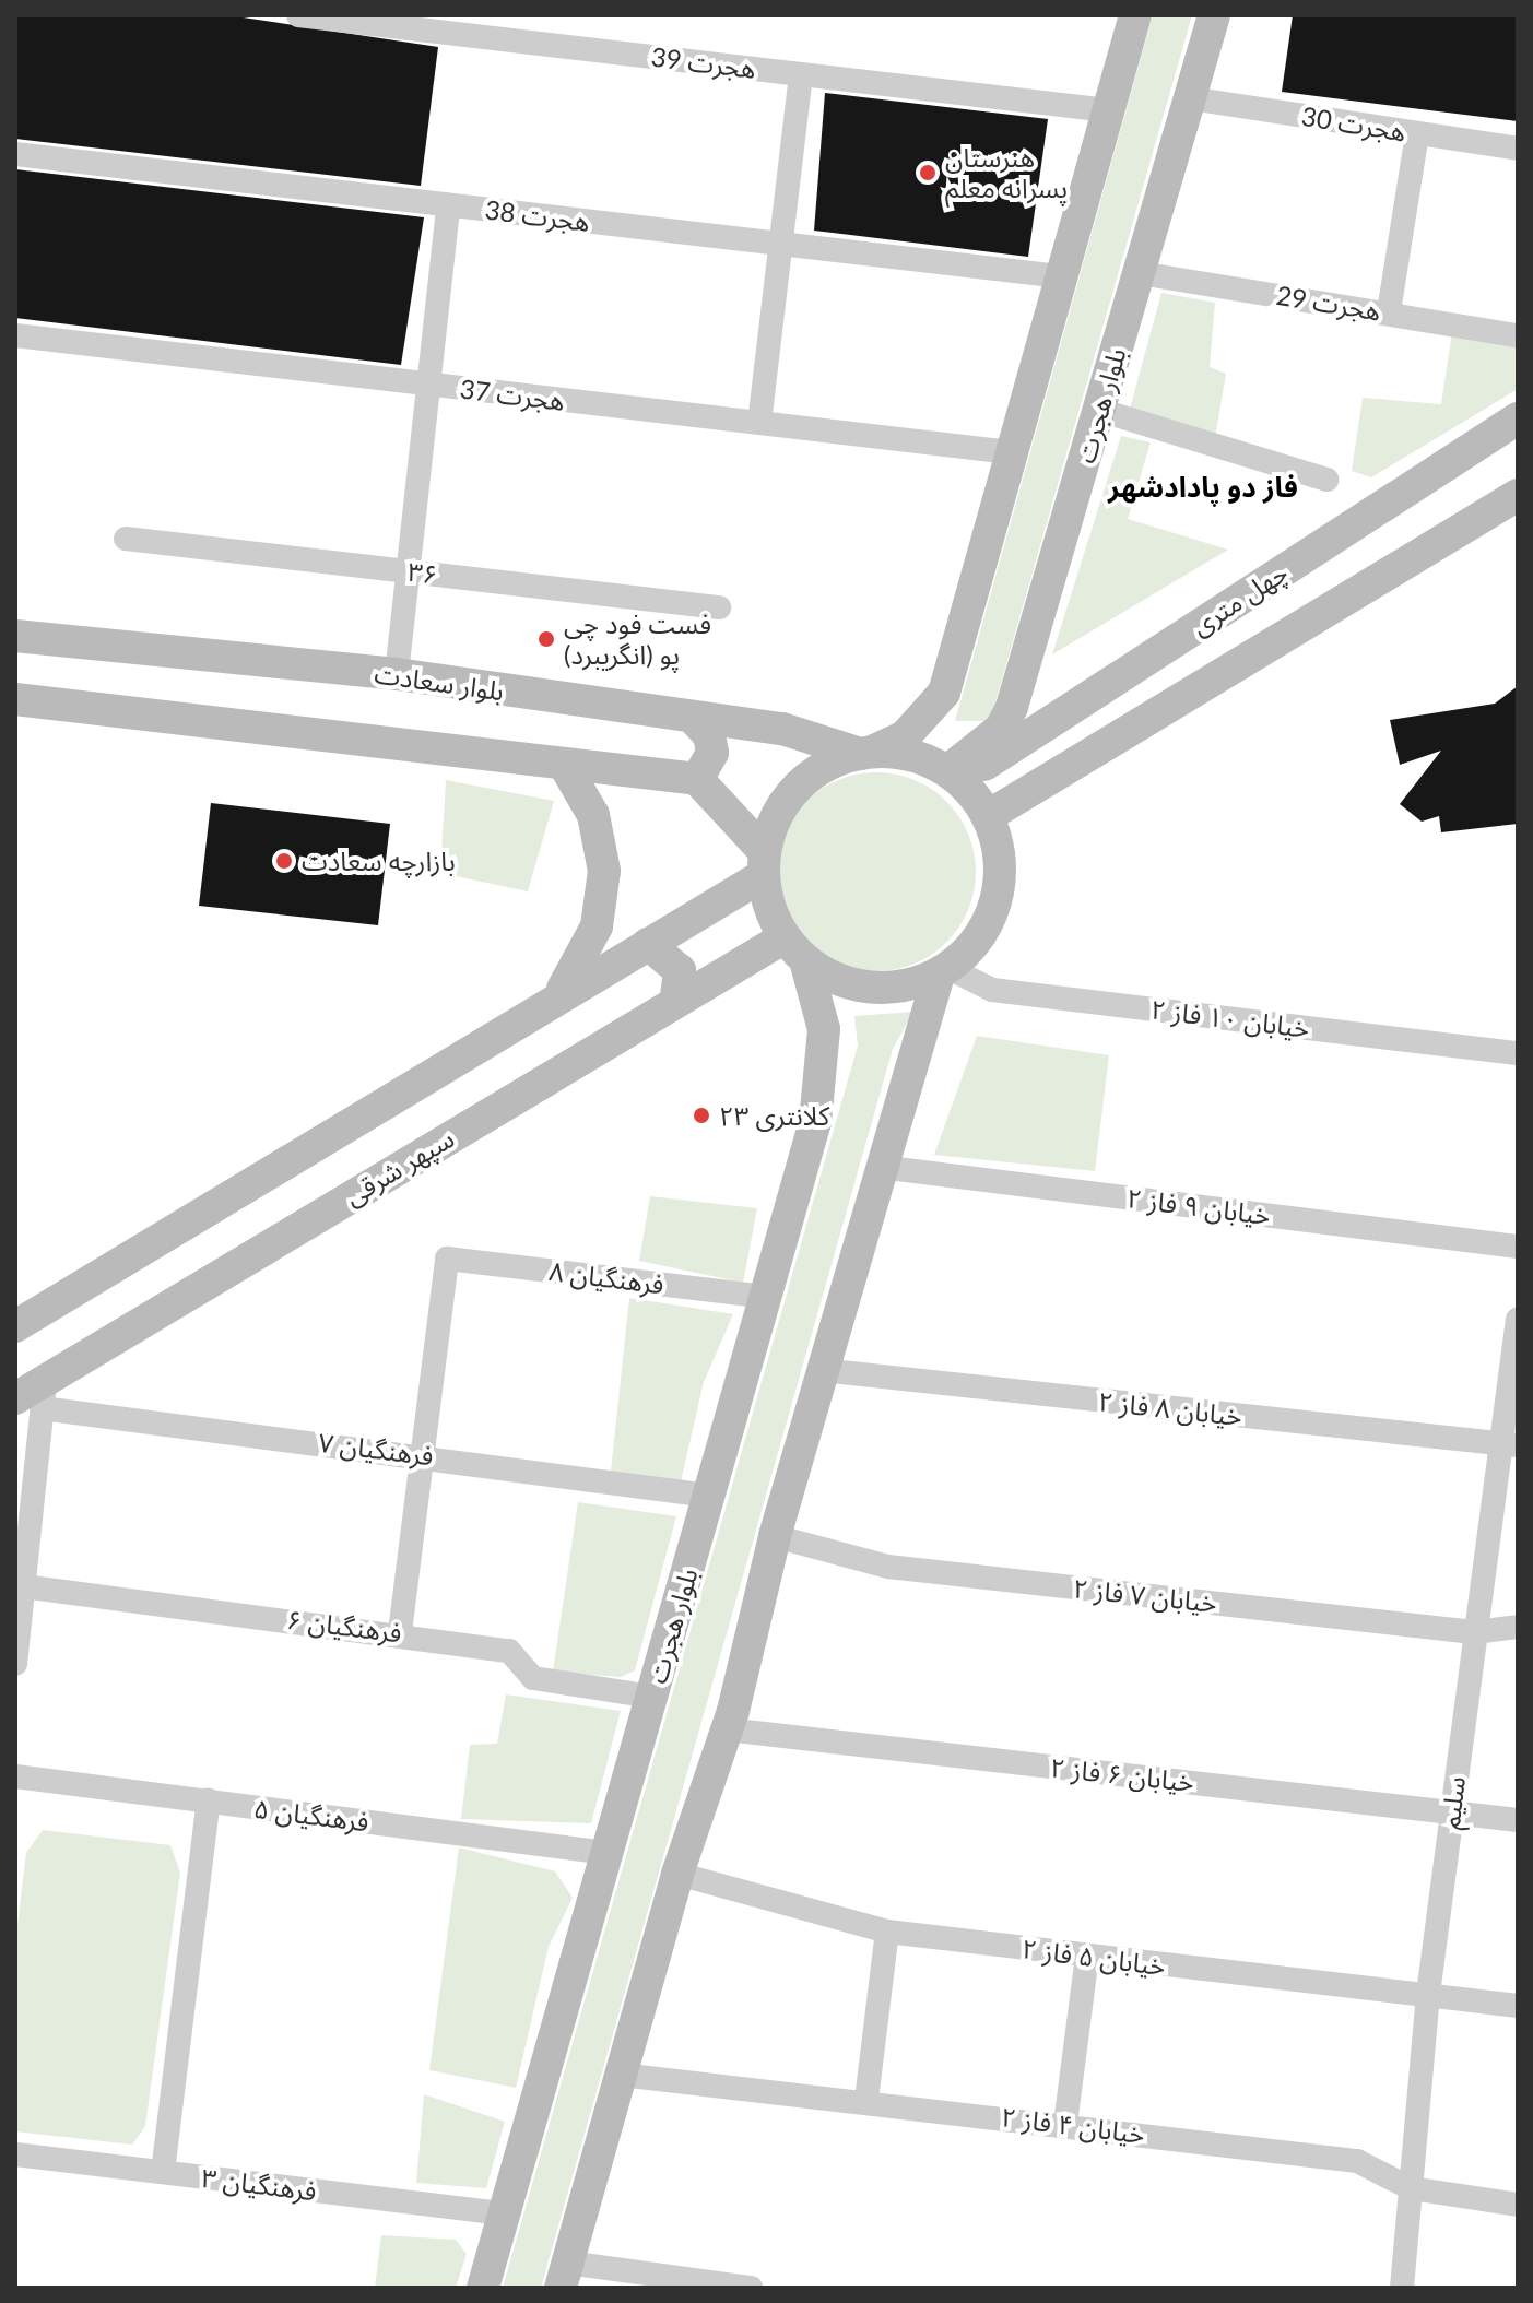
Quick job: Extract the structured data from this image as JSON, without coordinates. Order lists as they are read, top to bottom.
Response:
{
  "streets": {
    "main road": [
      "بلوار هجرت",
      "چهل متری",
      "بلوار سعادت",
      "سپهر شرقی"
    ],
    "street": [
      "هجرت 39",
      "هجرت 30",
      "هجرت 38",
      "هجرت 29",
      "هجرت 37",
      "۳۶",
      "خیابان ۱۰ فاز ۲",
      "خیابان ۹ فاز ۲",
      "فرهنگیان ۸",
      "خیابان ۸ فاز ۲",
      "فرهنگیان ۷",
      "خیابان ۷ فاز ۲",
      "فرهنگیان ۶",
      "خیابان ۶ فاز ۲",
      "سلیم",
      "فرهنگیان ۵",
      "خیابان ۵ فاز ۲",
      "خیابان ۴ فاز ۲",
      "فرهنگیان ۳"
    ]
  },
  "crossings": [
    ["هجرت 30", "بلوار هجرت"],
    ["هجرت 29", "بلوار هجرت"],
    ["بلوار هجرت", "چهل متری"],
    ["بلوار هجرت", "بلوار سعادت"],
    ["بلوار هجرت", "خیابان ۱۰ فاز ۲"],
    ["بلوار هجرت", "سپهر شرقی"],
    ["بلوار هجرت", "فرهنگیان ۸"],
    ["بلوار هجرت", "فرهنگیان ۷"],
    ["بلوار هجرت", "فرهنگیان ۶"],
    ["بلوار هجرت", "فرهنگیان ۵"],
    ["بلوار هجرت", "فرهنگیان ۳"],
    ["چهل متری", "بلوار سعادت"],
    ["چهل متری", "خیابان ۱۰ فاز ۲"],
    ["چهل متری", "سپهر شرقی"],
    ["بلوار سعادت", "خیابان ۱۰ فاز ۲"],
    ["بلوار سعادت", "سپهر شرقی"],
    ["خیابان ۱۰ فاز ۲", "سپهر شرقی"],
    ["سپهر شرقی", "فرهنگیان ۷"],
    ["فرهنگیان ۸", "فرهنگیان ۷"],
    ["خیابان ۸ فاز ۲", "سلیم"],
    ["خیابان ۷ فاز ۲", "سلیم"],
    ["خیابان ۶ فاز ۲", "سلیم"],
    ["سلیم", "خیابان ۵ فاز ۲"],
    ["سلیم", "خیابان ۴ فاز ۲"]
  ],
  "districts": ["فاز دو پادادشهر"],
  "places": [
    "هنرستان پسرانه معلم",
    "فست فود چی پو (انگریبرد)",
    "بازارچه سعادت",
    "کلانتری ۲۳"
  ]
}
